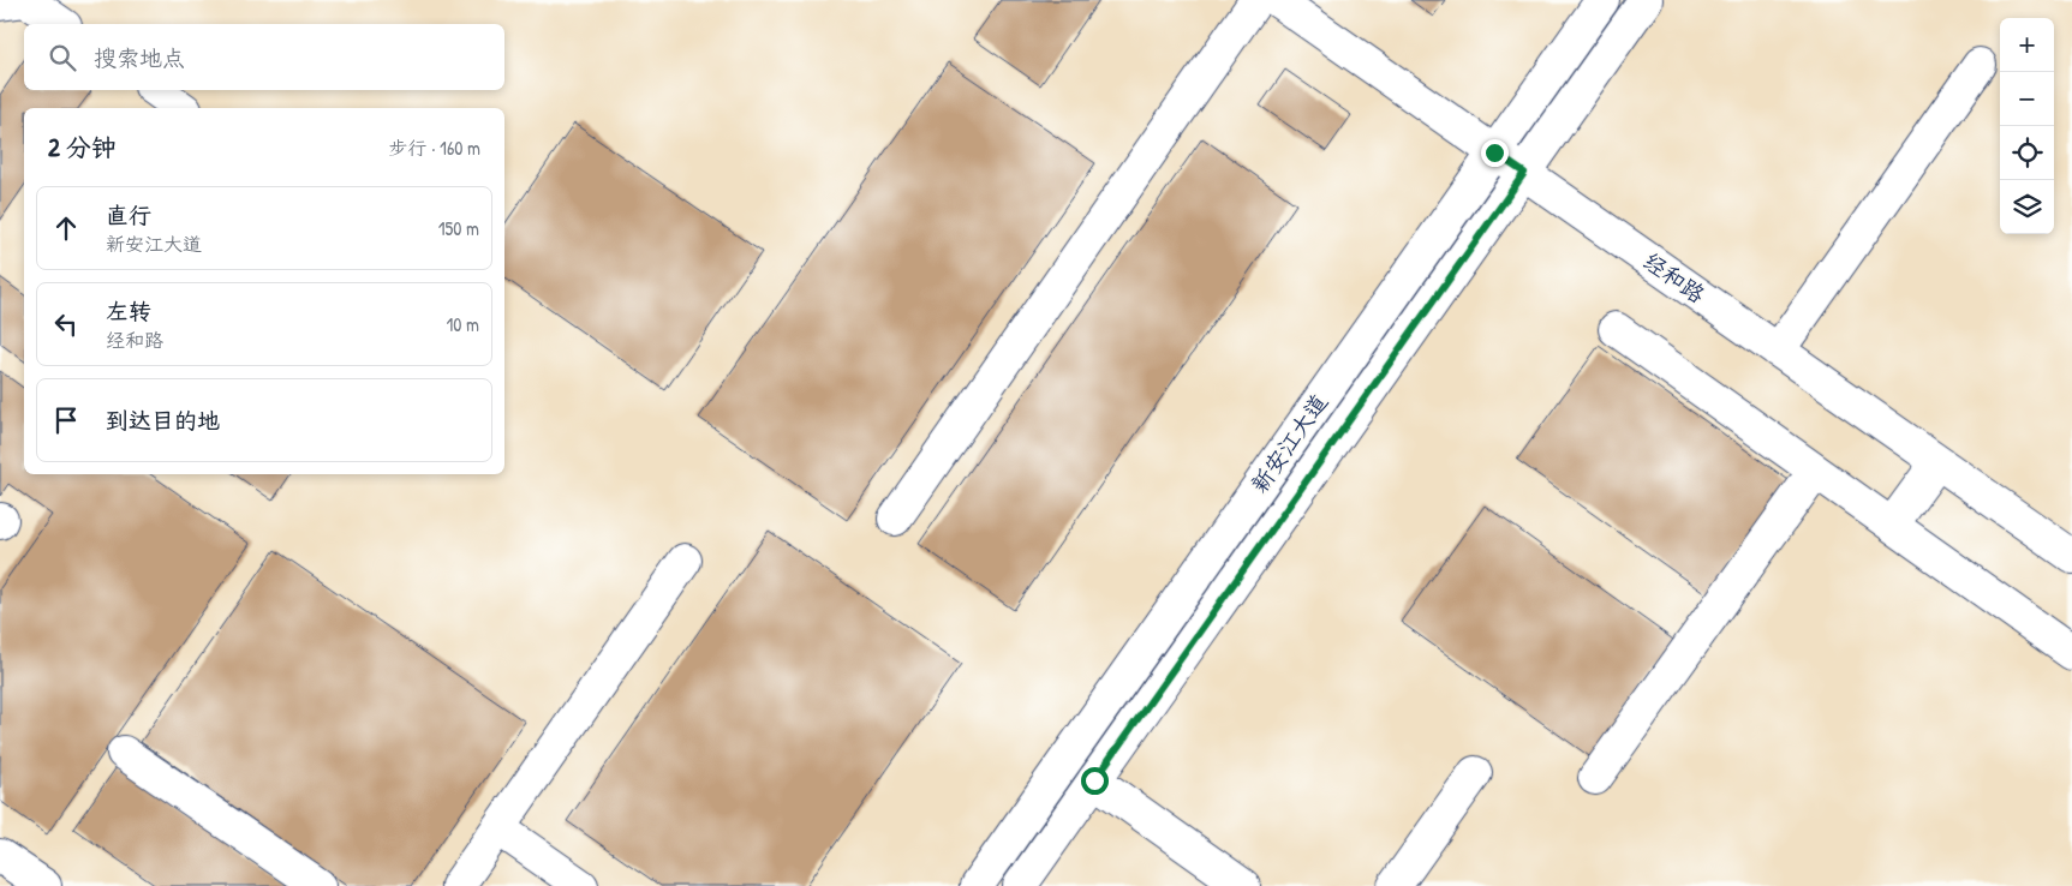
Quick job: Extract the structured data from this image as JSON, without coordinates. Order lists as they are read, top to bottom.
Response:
{
  "streets": {
    "main road": ["经和路", "新安江大道"]
  },
  "crossings": [
    ["经和路", "新安江大道"]
  ],
  "page": {
    "map_buttons": ["+", "−"],
    "search": "搜索地点",
    "heading": ["2 分钟", "步行 · 160 m"],
    "list": [
      ["直行", "新安江大道", "150 m"],
      ["左转", "经和路", "10 m"],
      "到达目的地"
    ]
  }
}
